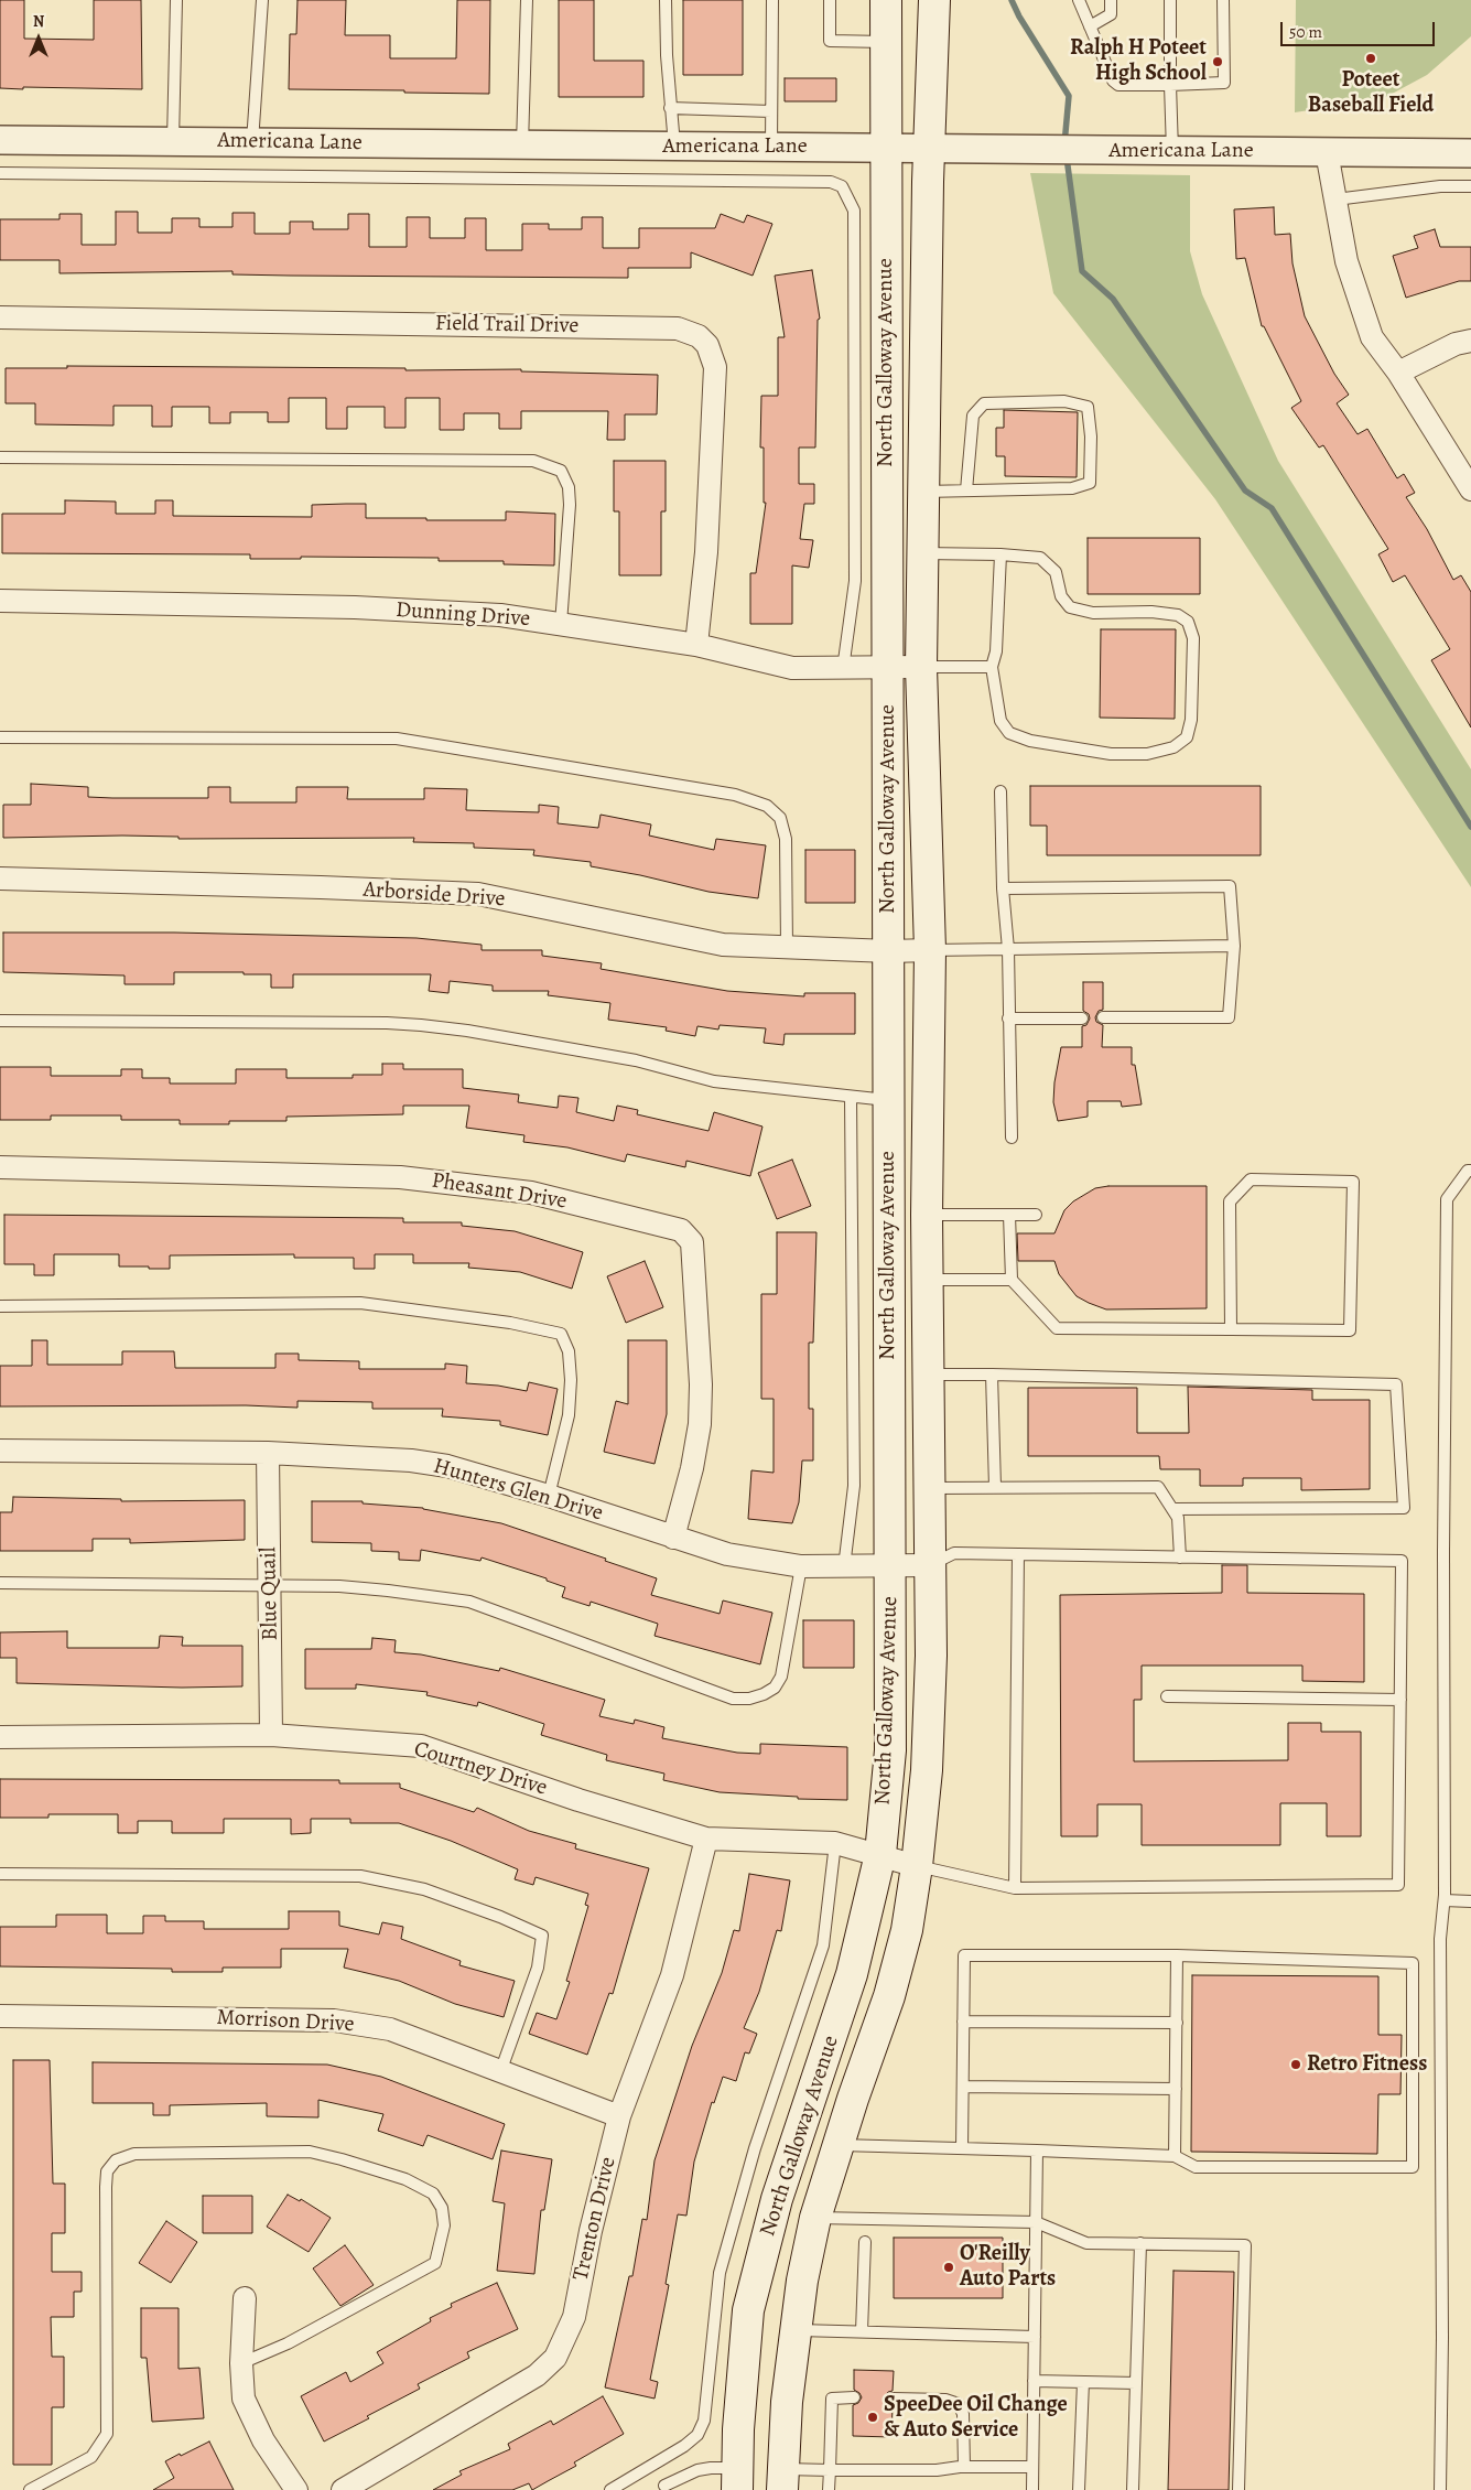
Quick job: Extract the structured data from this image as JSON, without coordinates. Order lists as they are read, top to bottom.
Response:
{
  "streets": {
    "main road": ["North Galloway Avenue"],
    "street": [
      "Americana Lane",
      "Field Trail Drive",
      "Dunning Drive",
      "Arborside Drive",
      "Pheasant Drive",
      "Hunters Glen Drive",
      "Blue Quail",
      "Courtney Drive",
      "Morrison Drive",
      "Trenton Drive"
    ]
  },
  "crossings": [
    ["Americana Lane", "North Galloway Avenue"],
    ["Field Trail Drive", "Dunning Drive"],
    ["North Galloway Avenue", "Dunning Drive"],
    ["North Galloway Avenue", "Arborside Drive"],
    ["North Galloway Avenue", "Hunters Glen Drive"],
    ["North Galloway Avenue", "Courtney Drive"],
    ["Pheasant Drive", "Hunters Glen Drive"],
    ["Hunters Glen Drive", "Blue Quail"],
    ["Blue Quail", "Courtney Drive"],
    ["Courtney Drive", "Trenton Drive"],
    ["Morrison Drive", "Trenton Drive"]
  ],
  "places": [
    "Poteet Baseball Field",
    "Ralph H Poteet High School",
    "Retro Fitness",
    "O'Reilly Auto Parts",
    "SpeeDee Oil Change & Auto Service"
  ],
  "scale_bar": "50 m",
  "north": "top"
}
